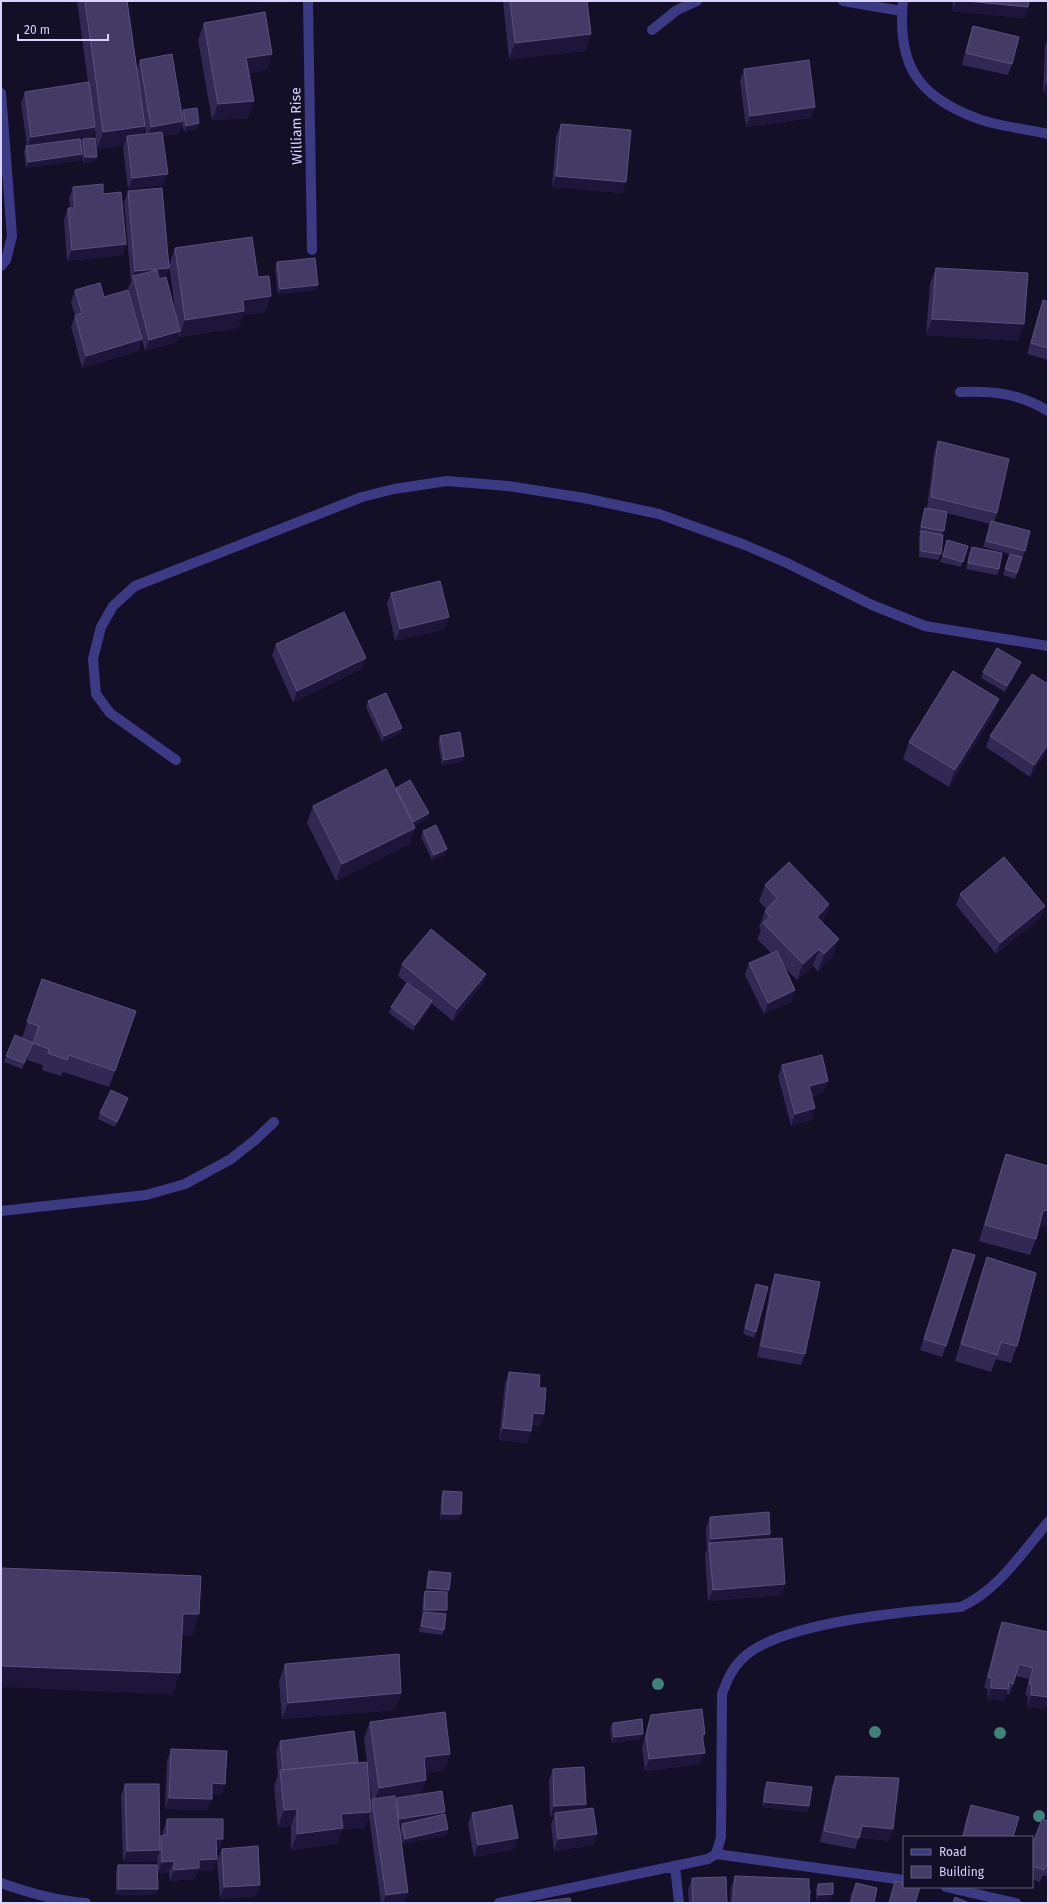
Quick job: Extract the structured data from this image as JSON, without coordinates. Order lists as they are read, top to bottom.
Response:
{
  "streets": {
    "street": ["William Rise"]
  },
  "legend": ["Road", "Building"],
  "scale_bar": "20 m"
}
